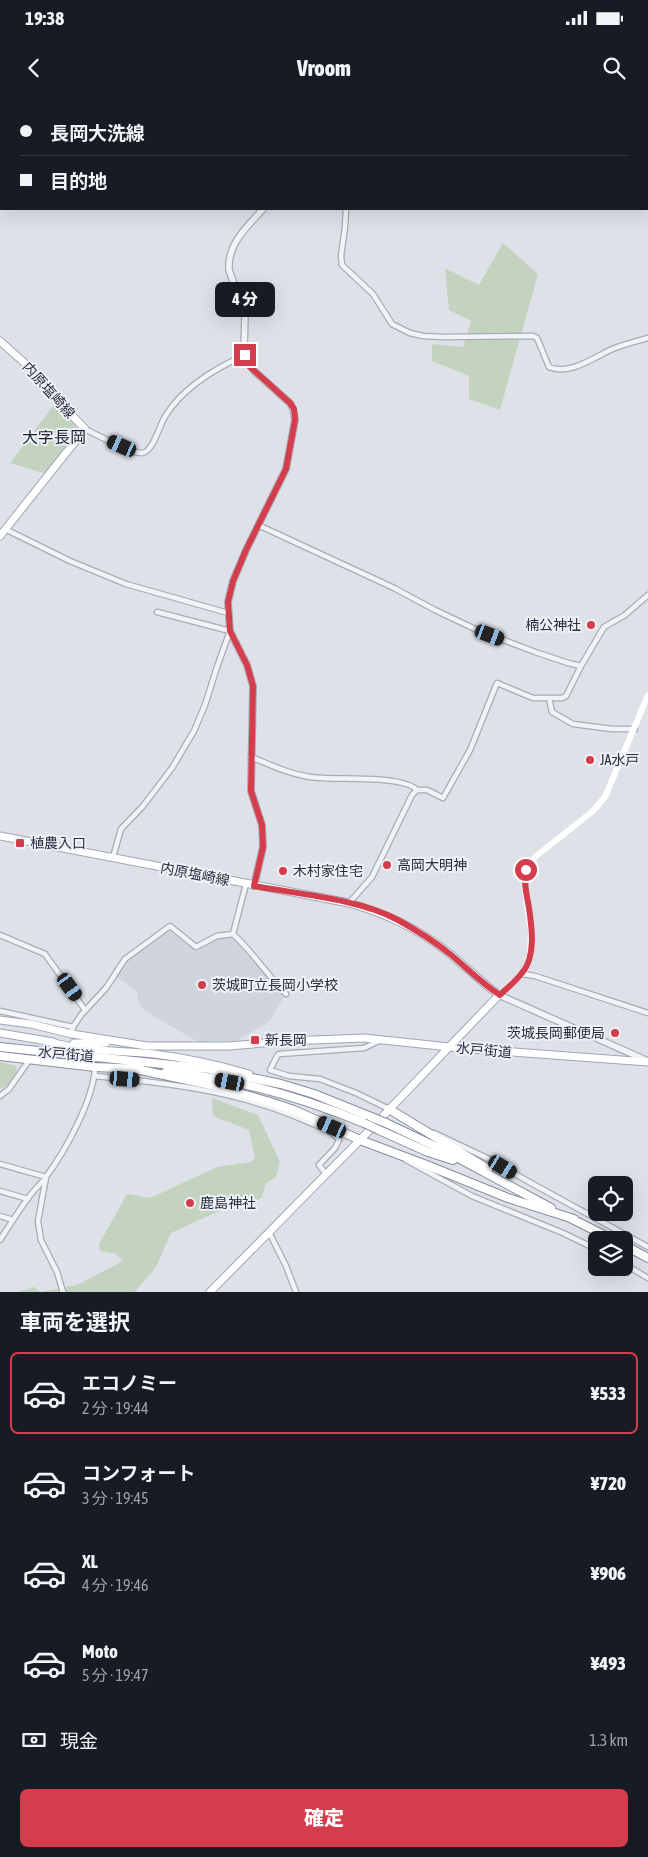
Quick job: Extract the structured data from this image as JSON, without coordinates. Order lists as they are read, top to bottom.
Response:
{
  "streets": {
    "highway": ["水戸街道"],
    "main road": ["内原塩崎線"]
  },
  "districts": ["大字長岡"],
  "places": {
    "other": [
      "楠公神社",
      "JA水戸",
      "高岡大明神",
      "木村家住宅",
      "茨城町立長岡小学校",
      "茨城長岡郵便局",
      "鹿島神社"
    ],
    "transit": ["植農入口", "新長岡"]
  },
  "page": {
    "status": "19:38",
    "header": "Vroom",
    "banner": ["長岡大洗線", "目的地"],
    "bubble": "4 分",
    "heading": "車両を選択",
    "list": [
      {
        "name": "エコノミー",
        "note": "2 分 · 19:44",
        "value": "¥533"
      },
      {
        "name": "コンフォート",
        "note": "3 分 · 19:45",
        "value": "¥720"
      },
      {
        "name": "XL",
        "note": "4 分 · 19:46",
        "value": "¥906"
      },
      {
        "name": "Moto",
        "note": "5 分 · 19:47",
        "value": "¥493"
      }
    ],
    "pay": ["現金", "1.3 km"],
    "buttons": "確定"
  }
}
